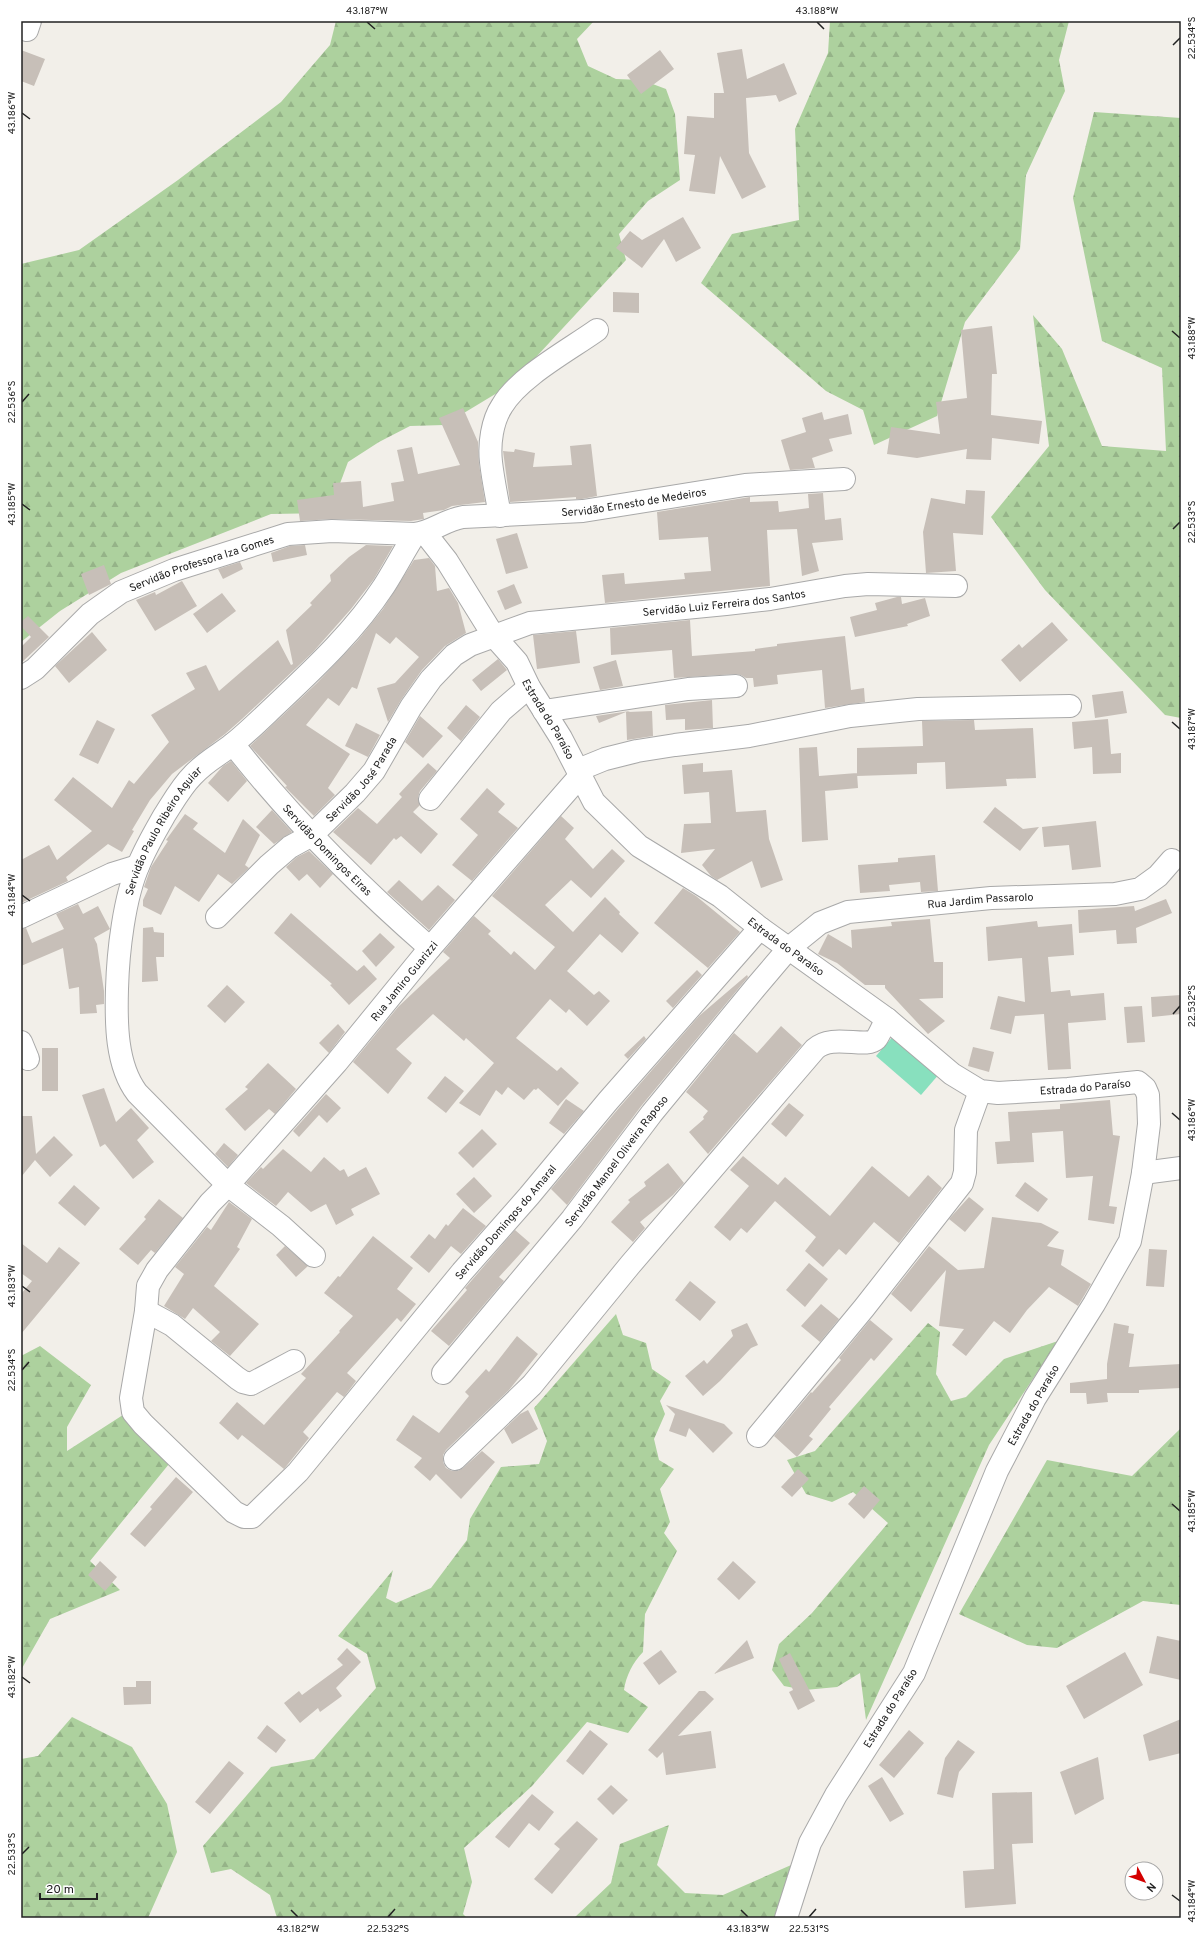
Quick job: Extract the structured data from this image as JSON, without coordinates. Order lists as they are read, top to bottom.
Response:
{
  "streets": {
    "street": [
      "Servidão Ernesto de Medeiros",
      "Servidão Professora Iza Gomes",
      "Servidão Luiz Ferreira dos Santos",
      "Estrada do Paraíso",
      "Servidão José Parada",
      "Servidão Paulo Ribeiro Aguiar",
      "Servidão Domingos Eiras",
      "Rua Jardim Passarolo",
      "Rua Jamiro Guarizzi",
      "Servidão Manoel Oliveira Raposo",
      "Servidão Domingos do Amaral"
    ]
  },
  "crossings": [
    ["Servidão Ernesto de Medeiros", "Servidão Professora Iza Gomes"],
    ["Servidão Ernesto de Medeiros", "Estrada do Paraíso"],
    ["Servidão Ernesto de Medeiros", "Servidão Paulo Ribeiro Aguiar"],
    ["Servidão Professora Iza Gomes", "Estrada do Paraíso"],
    ["Servidão Professora Iza Gomes", "Servidão Paulo Ribeiro Aguiar"],
    ["Servidão Luiz Ferreira dos Santos", "Estrada do Paraíso"],
    ["Servidão Luiz Ferreira dos Santos", "Servidão José Parada"],
    ["Estrada do Paraíso", "Servidão José Parada"],
    ["Estrada do Paraíso", "Servidão Paulo Ribeiro Aguiar"],
    ["Estrada do Paraíso", "Rua Jardim Passarolo"],
    ["Estrada do Paraíso", "Rua Jamiro Guarizzi"],
    ["Estrada do Paraíso", "Servidão Manoel Oliveira Raposo"],
    ["Estrada do Paraíso", "Servidão Domingos do Amaral"],
    ["Servidão José Parada", "Servidão Domingos Eiras"],
    ["Servidão Paulo Ribeiro Aguiar", "Servidão Domingos Eiras"],
    ["Servidão Paulo Ribeiro Aguiar", "Rua Jamiro Guarizzi"],
    ["Servidão Domingos Eiras", "Rua Jamiro Guarizzi"],
    ["Rua Jardim Passarolo", "Servidão Manoel Oliveira Raposo"],
    ["Rua Jamiro Guarizzi", "Servidão Domingos do Amaral"]
  ],
  "scale_bar": "20 m",
  "north": "bottom right",
  "coordinates": [
    "43.187°W",
    "43.188°W",
    "22.534°S",
    "43.186°W",
    "22.536°S",
    "43.185°W",
    "22.533°S",
    "43.184°W",
    "22.532°S",
    "43.183°W",
    "43.182°W",
    "22.531°S"
  ]
}
